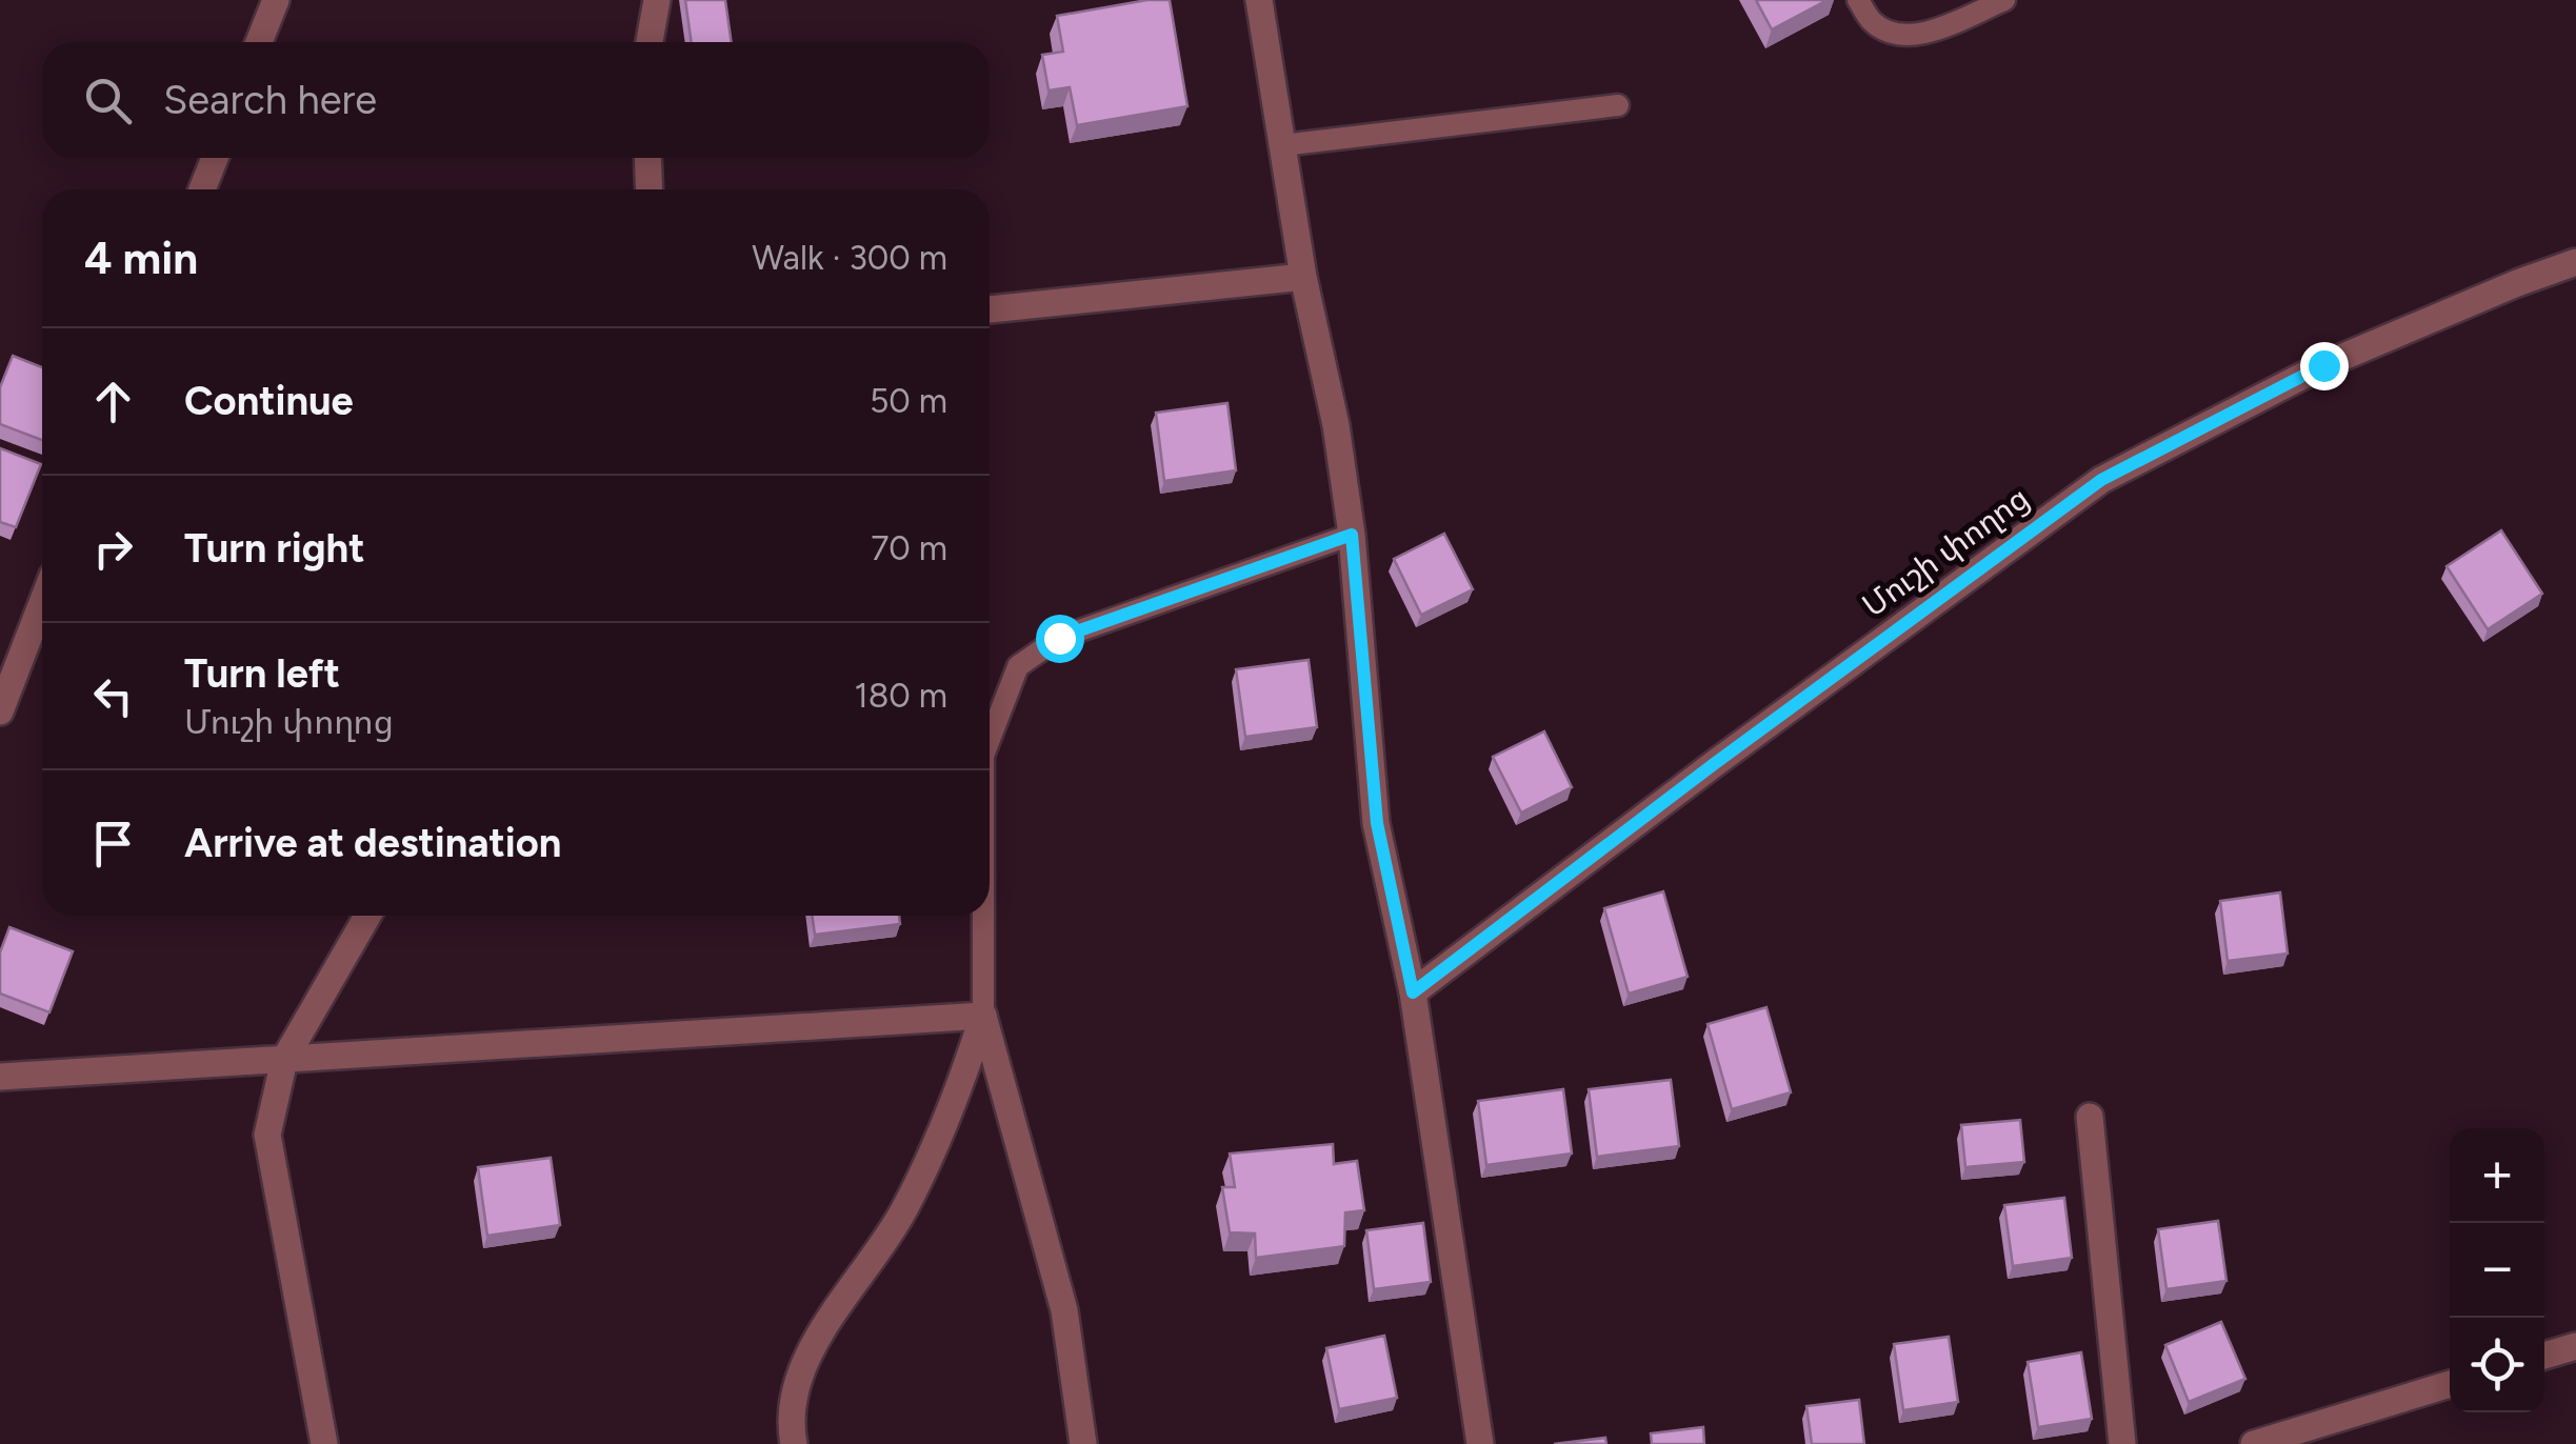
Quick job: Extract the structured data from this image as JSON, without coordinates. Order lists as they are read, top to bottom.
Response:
{
  "streets": {
    "street": ["Մուշի փողոց"]
  },
  "page": {
    "search": "Search here",
    "heading": ["4 min", "Walk · 300 m"],
    "list": [
      ["Continue", "50 m"],
      ["Turn right", "70 m"],
      ["Turn left", "Մուշի փողոց", "180 m"],
      "Arrive at destination"
    ],
    "map_buttons": ["+", "−"]
  }
}
